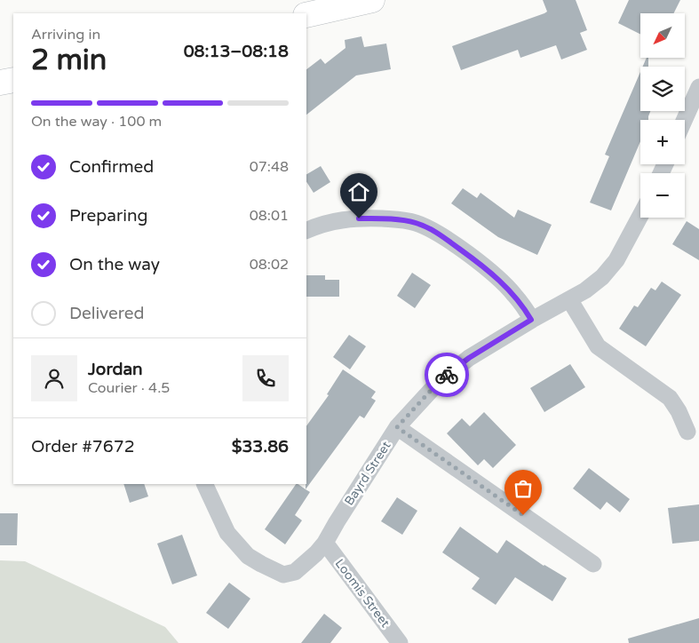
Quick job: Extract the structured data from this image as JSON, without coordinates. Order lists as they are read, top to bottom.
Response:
{
  "streets": {
    "street": ["Bayrd Street", "Loomis Street"]
  },
  "crossings": [
    ["Bayrd Street", "Loomis Street"]
  ],
  "north": "bottom left",
  "page": {
    "map_buttons": ["+", "−"],
    "heading": ["2 min", "Arriving in", "08:13–08:18"],
    "panel": [
      "Jordan",
      "Courier · 4.5",
      "Order #7672",
      "$33.86"
    ],
    "bar": "On the way · 100 m",
    "list": [
      ["Confirmed", "07:48"],
      ["Preparing", "08:01"],
      ["On the way", "08:02"],
      "Delivered"
    ]
  }
}
